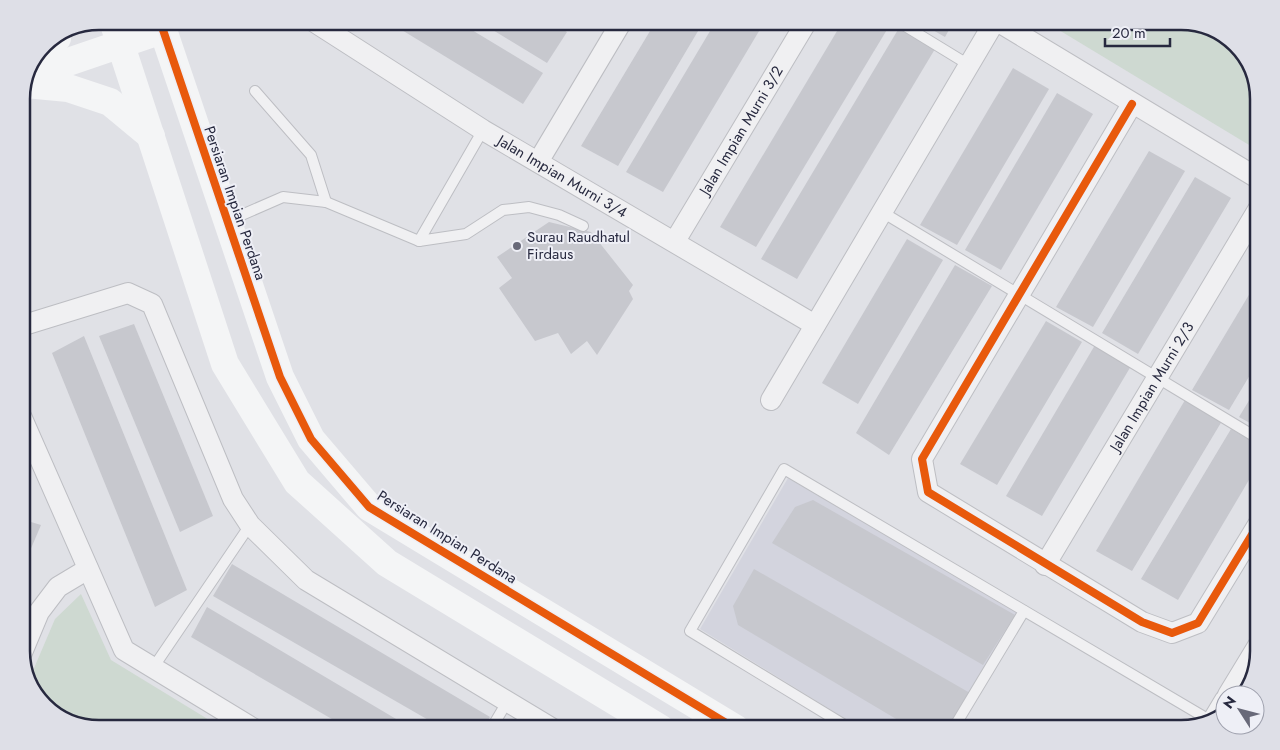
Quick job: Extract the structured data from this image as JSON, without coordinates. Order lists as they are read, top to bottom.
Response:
{
  "streets": {
    "street": [
      "Jalan Impian Murni 3/2",
      "Jalan Impian Murni 3/4",
      "Persiaran Impian Perdana",
      "Jalan Impian Murni 2/3"
    ]
  },
  "crossings": [
    ["Jalan Impian Murni 3/2", "Jalan Impian Murni 3/4"]
  ],
  "places": ["Surau Raudhatul Firdaus"],
  "scale_bar": "20 m",
  "north": "top left"
}
